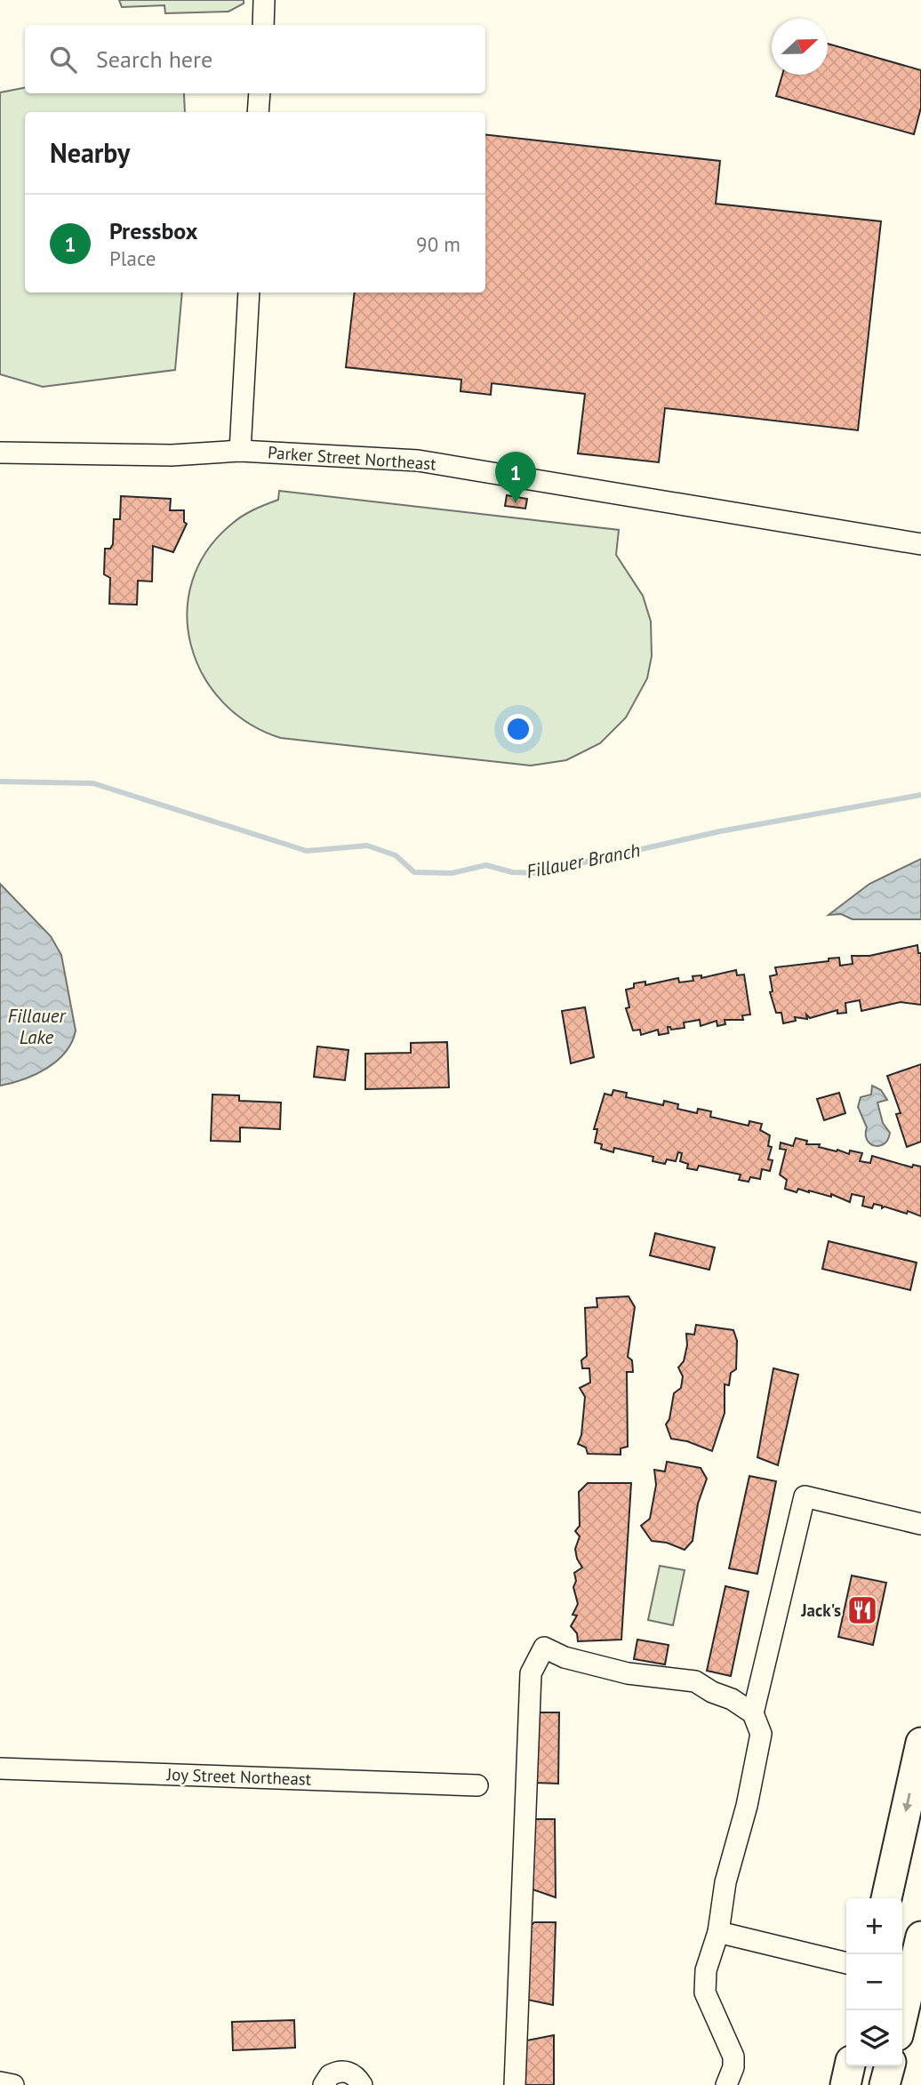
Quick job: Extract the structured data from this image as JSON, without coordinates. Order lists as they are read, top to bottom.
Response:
{
  "streets": {
    "street": ["Parker Street Northeast", "Joy Street Northeast"]
  },
  "water": ["Fillauer Branch", "Fillauer Lake"],
  "places": {
    "restaurant": ["Jack's"]
  },
  "north": "right",
  "page": {
    "search": "Search here",
    "heading": "Nearby",
    "list": [
      {
        "mark": "1",
        "name": "Pressbox",
        "note": "Place",
        "value": "90 m"
      }
    ],
    "pins": "1",
    "map_buttons": ["+", "−"]
  }
}
